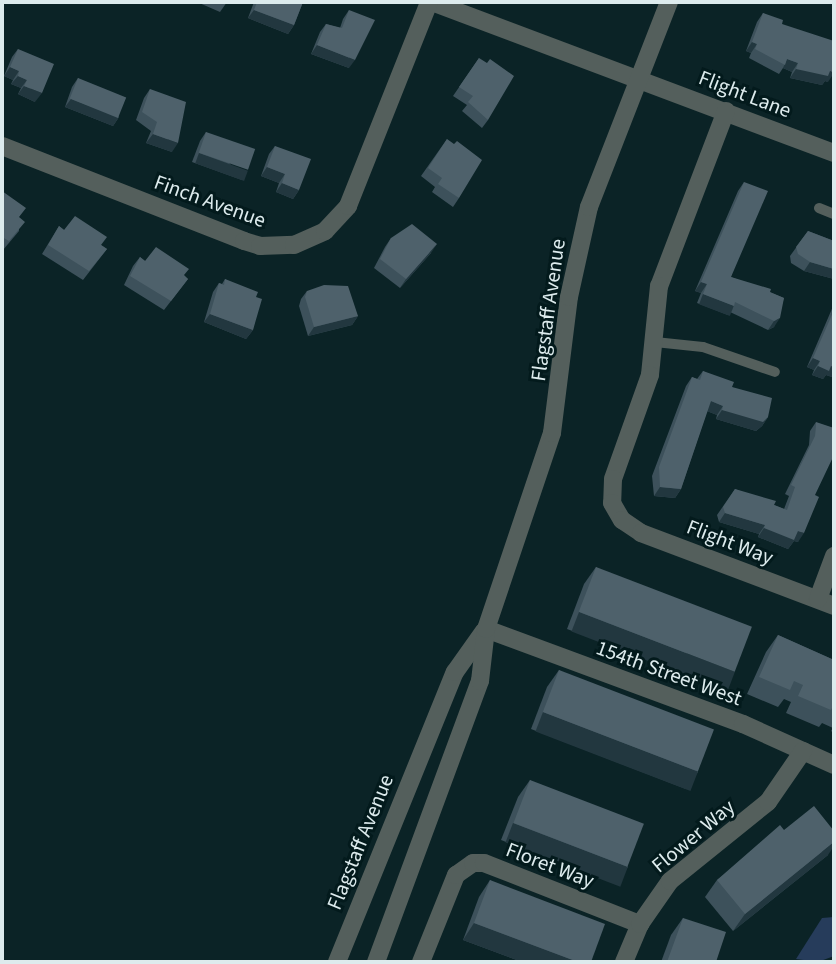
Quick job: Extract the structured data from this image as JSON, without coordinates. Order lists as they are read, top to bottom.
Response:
{
  "streets": {
    "street": [
      "Flight Lane",
      "Finch Avenue",
      "Flagstaff Avenue",
      "Flight Way",
      "154th Street West",
      "Flower Way",
      "Floret Way"
    ]
  },
  "crossings": [
    ["Flight Lane", "Finch Avenue"],
    ["Flight Lane", "Flagstaff Avenue"],
    ["Flagstaff Avenue", "154th Street West"],
    ["154th Street West", "Flower Way"],
    ["Flower Way", "Floret Way"]
  ]
}
